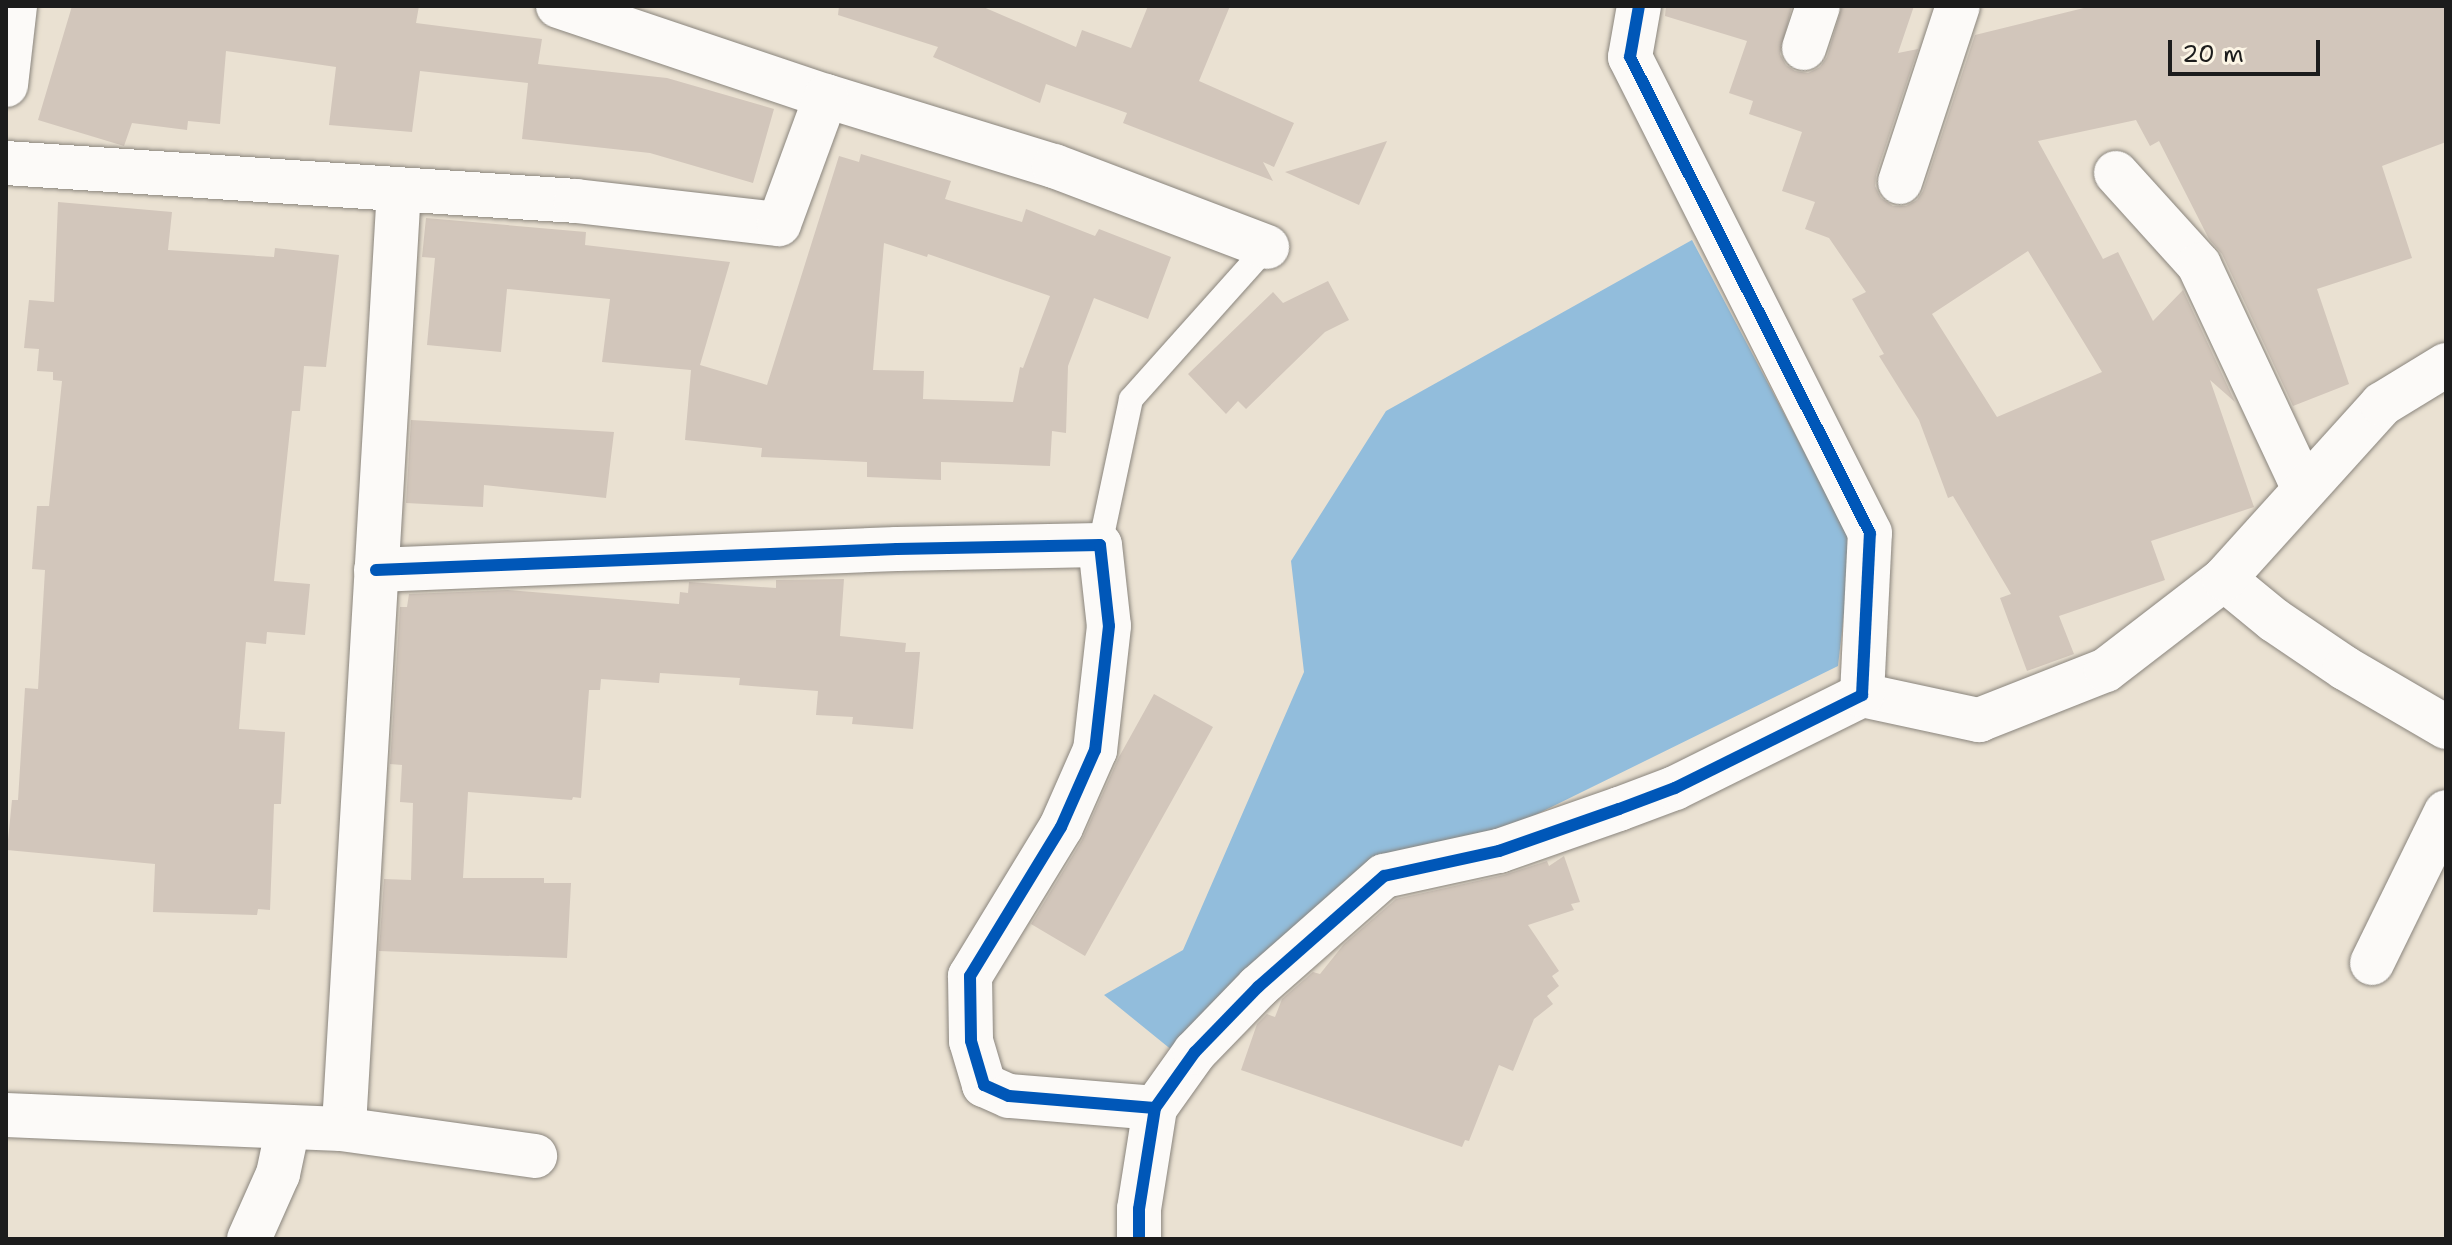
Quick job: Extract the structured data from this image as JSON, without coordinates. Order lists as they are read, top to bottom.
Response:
{
  "scale_bar": "20 m"
}
